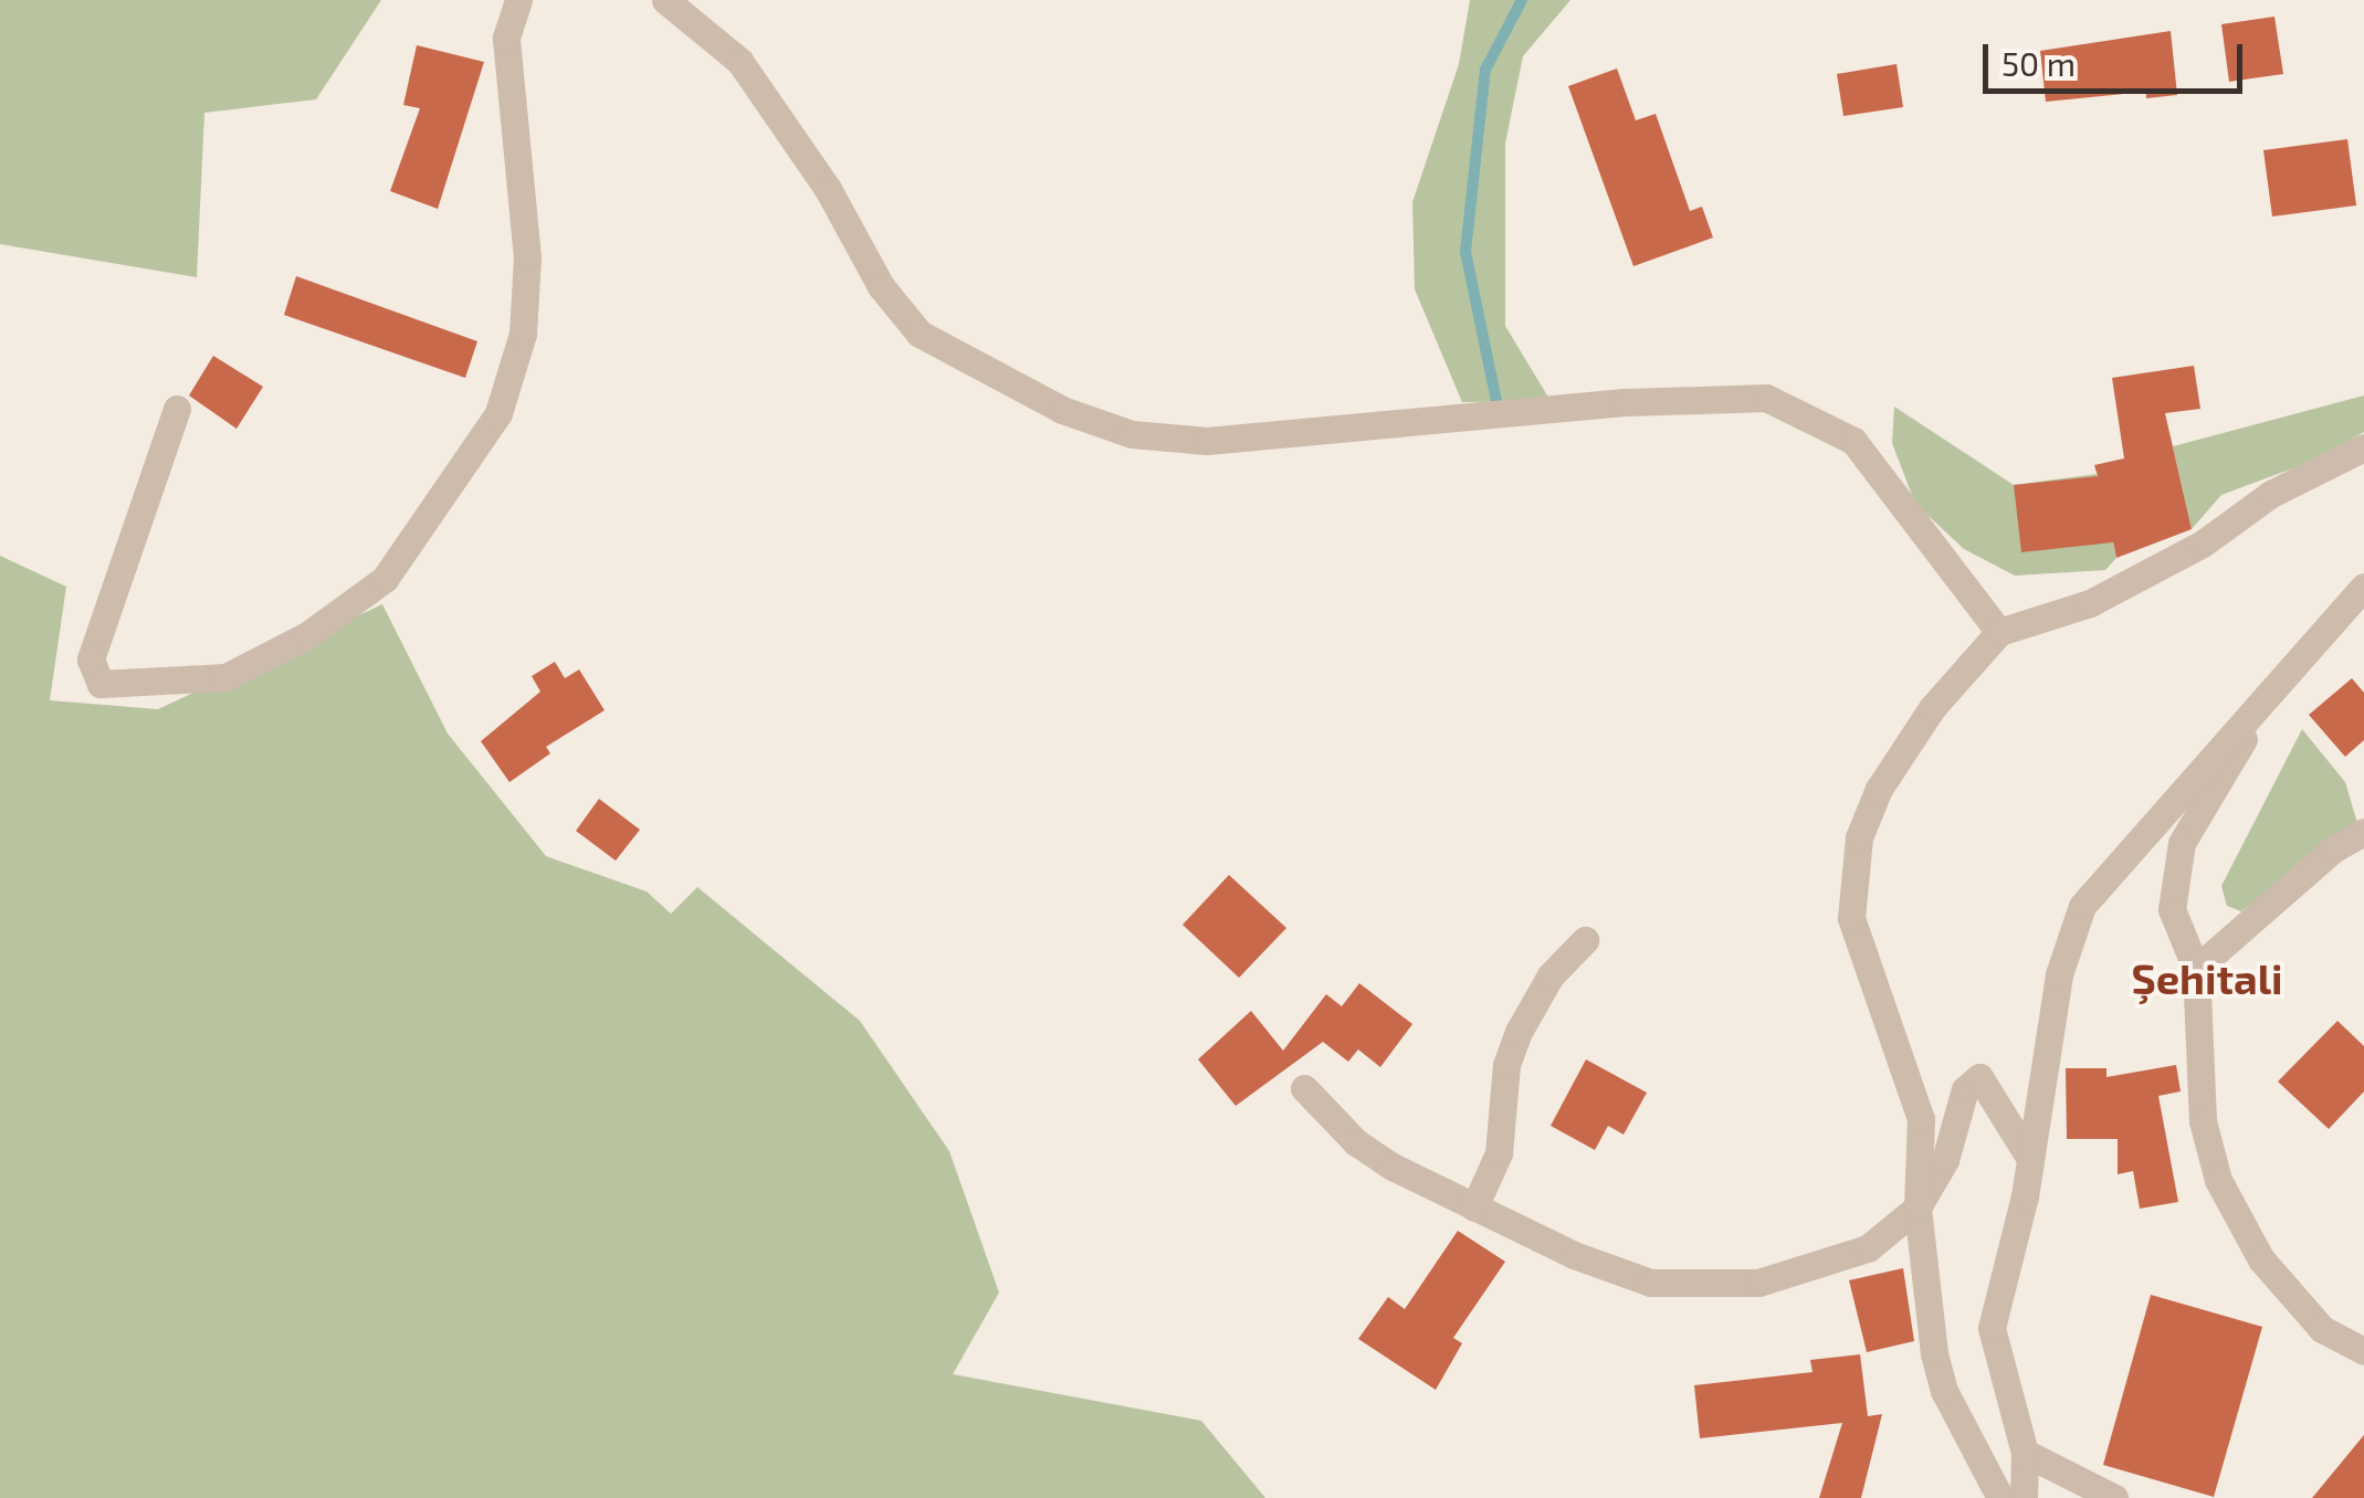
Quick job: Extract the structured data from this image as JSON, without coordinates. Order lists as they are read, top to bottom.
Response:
{
  "districts": ["Şehitali"],
  "scale_bar": "50 m"
}
